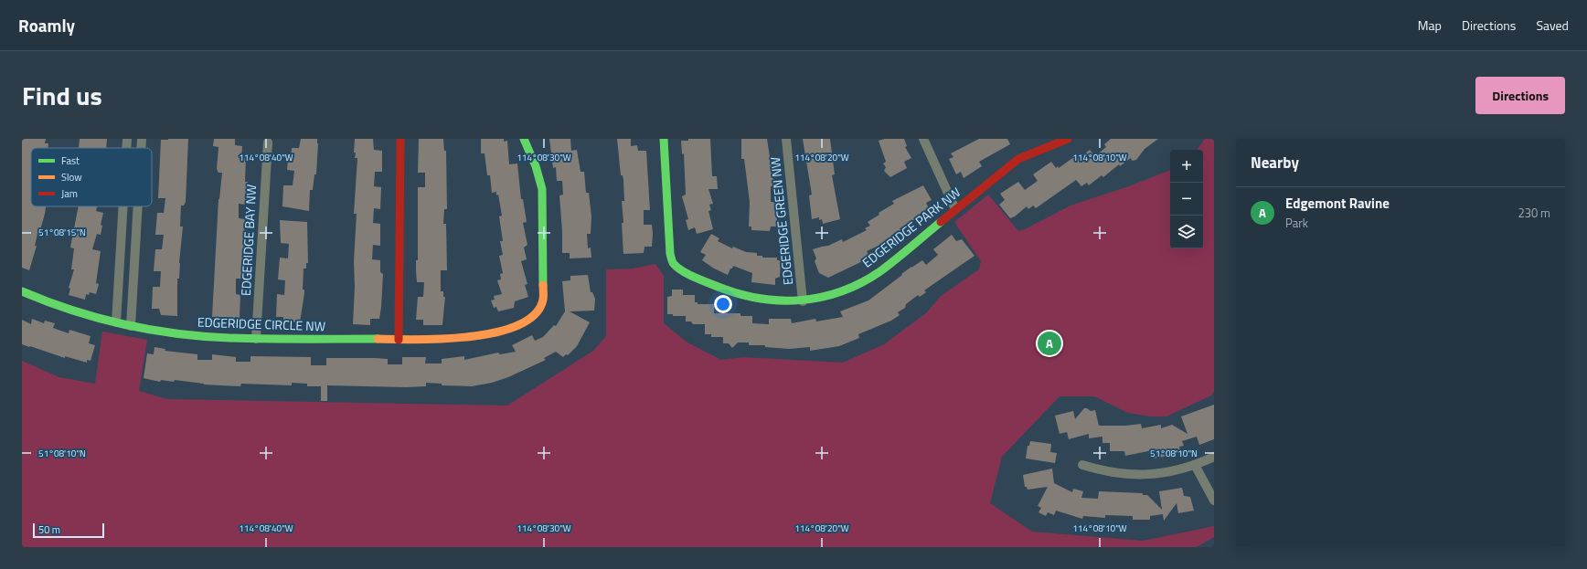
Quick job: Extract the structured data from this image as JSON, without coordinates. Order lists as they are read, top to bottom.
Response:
{
  "streets": {
    "street": [
      "EDGERIDGE GREEN NW",
      "EDGERIDGE PARK NW",
      "EDGERIDGE BAY NW",
      "EDGERIDGE CIRCLE NW"
    ]
  },
  "crossings": [
    ["EDGERIDGE GREEN NW", "EDGERIDGE PARK NW"],
    ["EDGERIDGE BAY NW", "EDGERIDGE CIRCLE NW"]
  ],
  "legend": ["Fast", "Slow", "Jam"],
  "scale_bar": "50 m",
  "page": {
    "header": "Roamly",
    "nav": ["Map", "Directions", "Saved"],
    "title": "Find us",
    "buttons": "Directions",
    "heading": "Nearby",
    "map_buttons": ["+", "−"],
    "list": [
      {
        "mark": "A",
        "name": "Edgemont Ravine",
        "note": "Park",
        "value": "230 m"
      }
    ],
    "pins": "A",
    "scale": "50 m"
  },
  "coordinates": [
    "114°08'40\"W",
    "114°08'30\"W",
    "114°08'20\"W",
    "114°08'10\"W",
    "51°08'15\"N",
    "51°08'10\"N"
  ]
}
